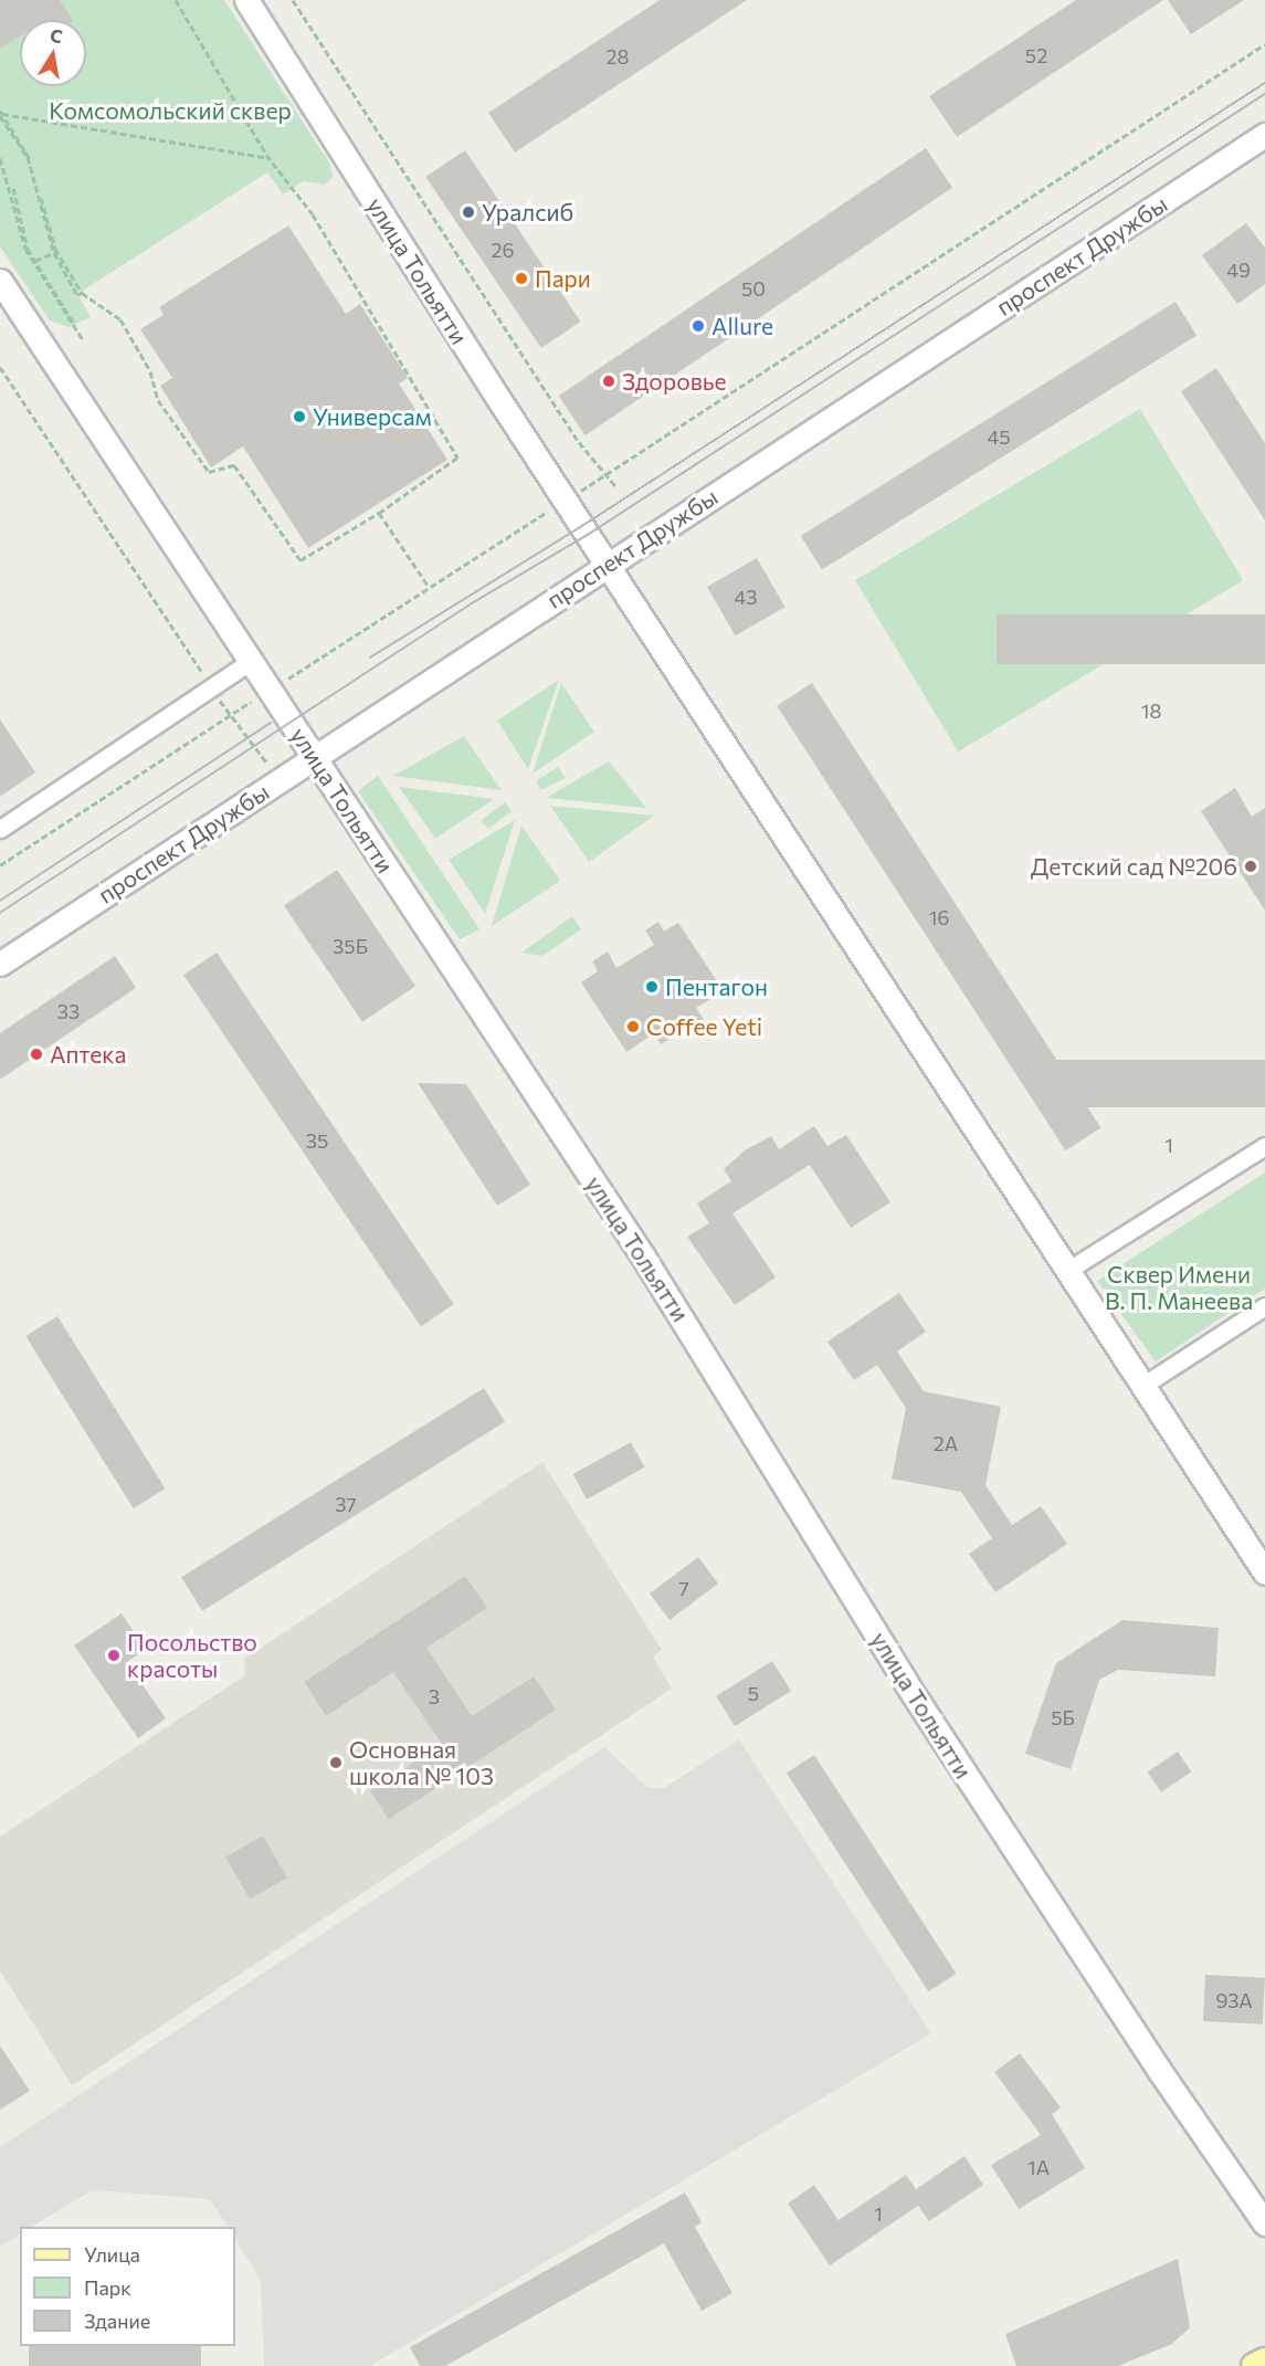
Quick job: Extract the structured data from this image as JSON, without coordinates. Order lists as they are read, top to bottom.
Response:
{
  "streets": {
    "street": ["проспект Дружбы", "улица Тольятти"]
  },
  "crossings": [
    ["проспект Дружбы", "улица Тольятти"]
  ],
  "parks": ["Комсомольский сквер", "Сквер Имени В. П. Манеева"],
  "places": [
    "Уралсиб",
    "Пари",
    "Allure",
    "Здоровье",
    "Универсам",
    "Детский сад №206",
    "Пентагон",
    "Coffee Yeti",
    "Аптека",
    "Посольство красоты",
    "Основная школа № 103"
  ],
  "house_numbers": [
    "52",
    "28",
    "26",
    "49",
    "50",
    "45",
    "43",
    "18",
    "16",
    "35Б",
    "33",
    "35",
    "1",
    "2А",
    "37",
    "7",
    "5",
    "3",
    "5Б",
    "93А",
    "1А",
    "1"
  ],
  "legend": ["Улица", "Парк", "Здание"],
  "north": "top"
}
